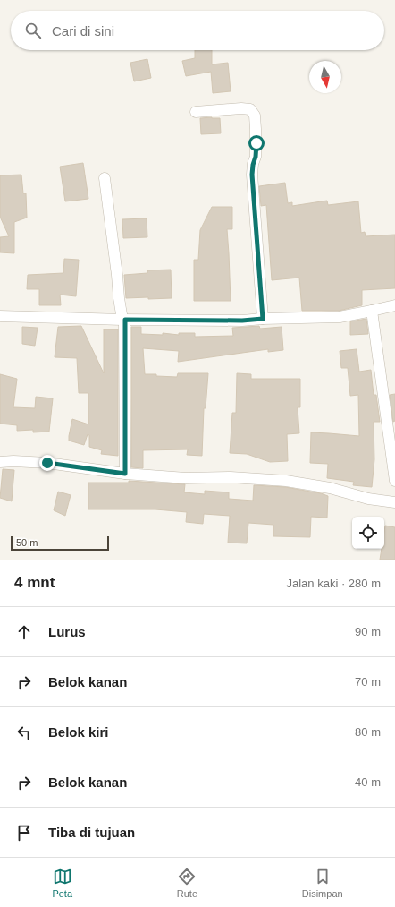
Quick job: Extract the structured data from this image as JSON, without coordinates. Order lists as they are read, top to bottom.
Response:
{
  "scale_bar": "50 m",
  "north": "bottom",
  "page": {
    "search": "Cari di sini",
    "scale": "50 m",
    "heading": ["4 mnt", "Jalan kaki · 280 m"],
    "list": [
      ["Lurus", "90 m"],
      ["Belok kanan", "70 m"],
      ["Belok kiri", "80 m"],
      ["Belok kanan", "40 m"],
      "Tiba di tujuan"
    ],
    "nav": ["Peta", "Rute", "Disimpan"]
  }
}
